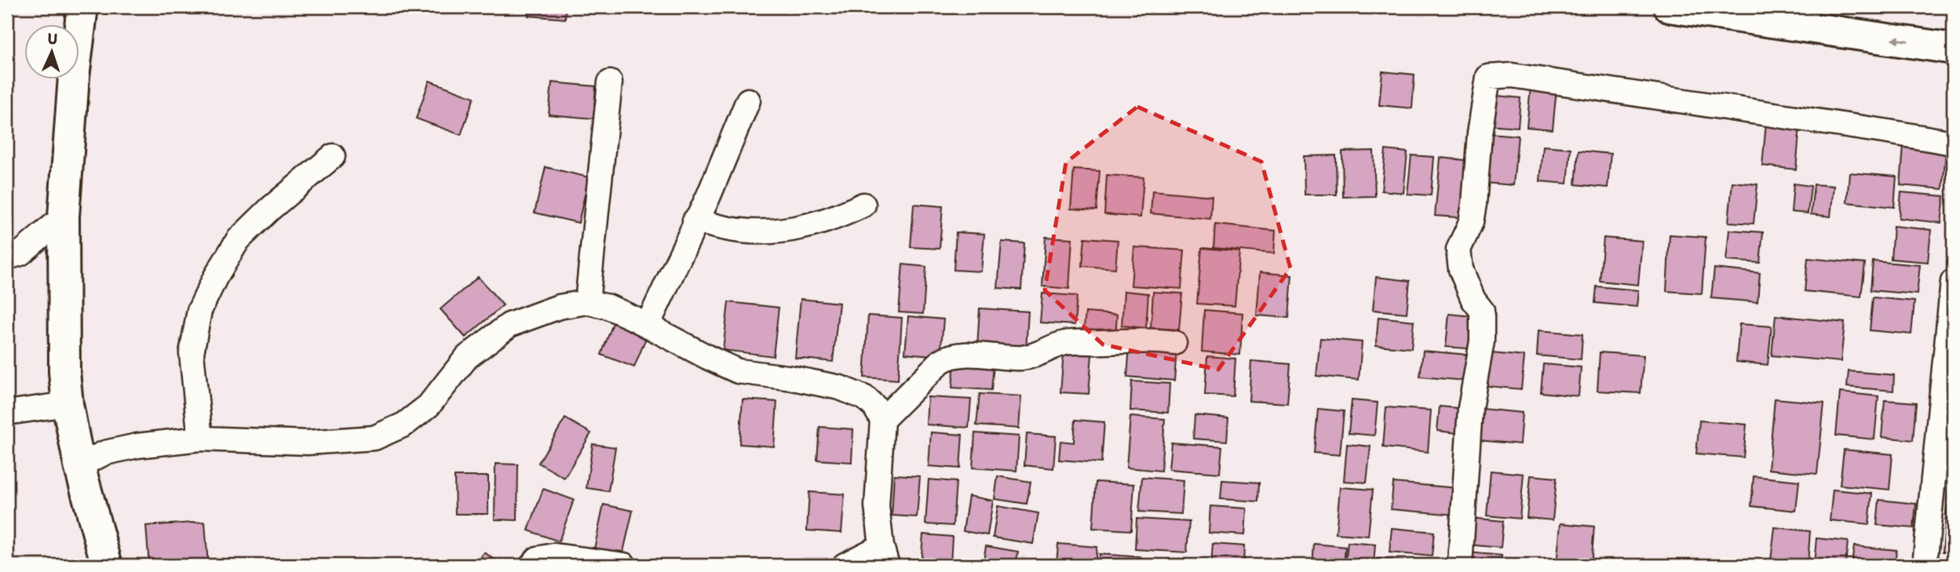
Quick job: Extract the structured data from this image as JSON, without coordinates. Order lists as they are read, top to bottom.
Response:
{
  "north": "top"
}
